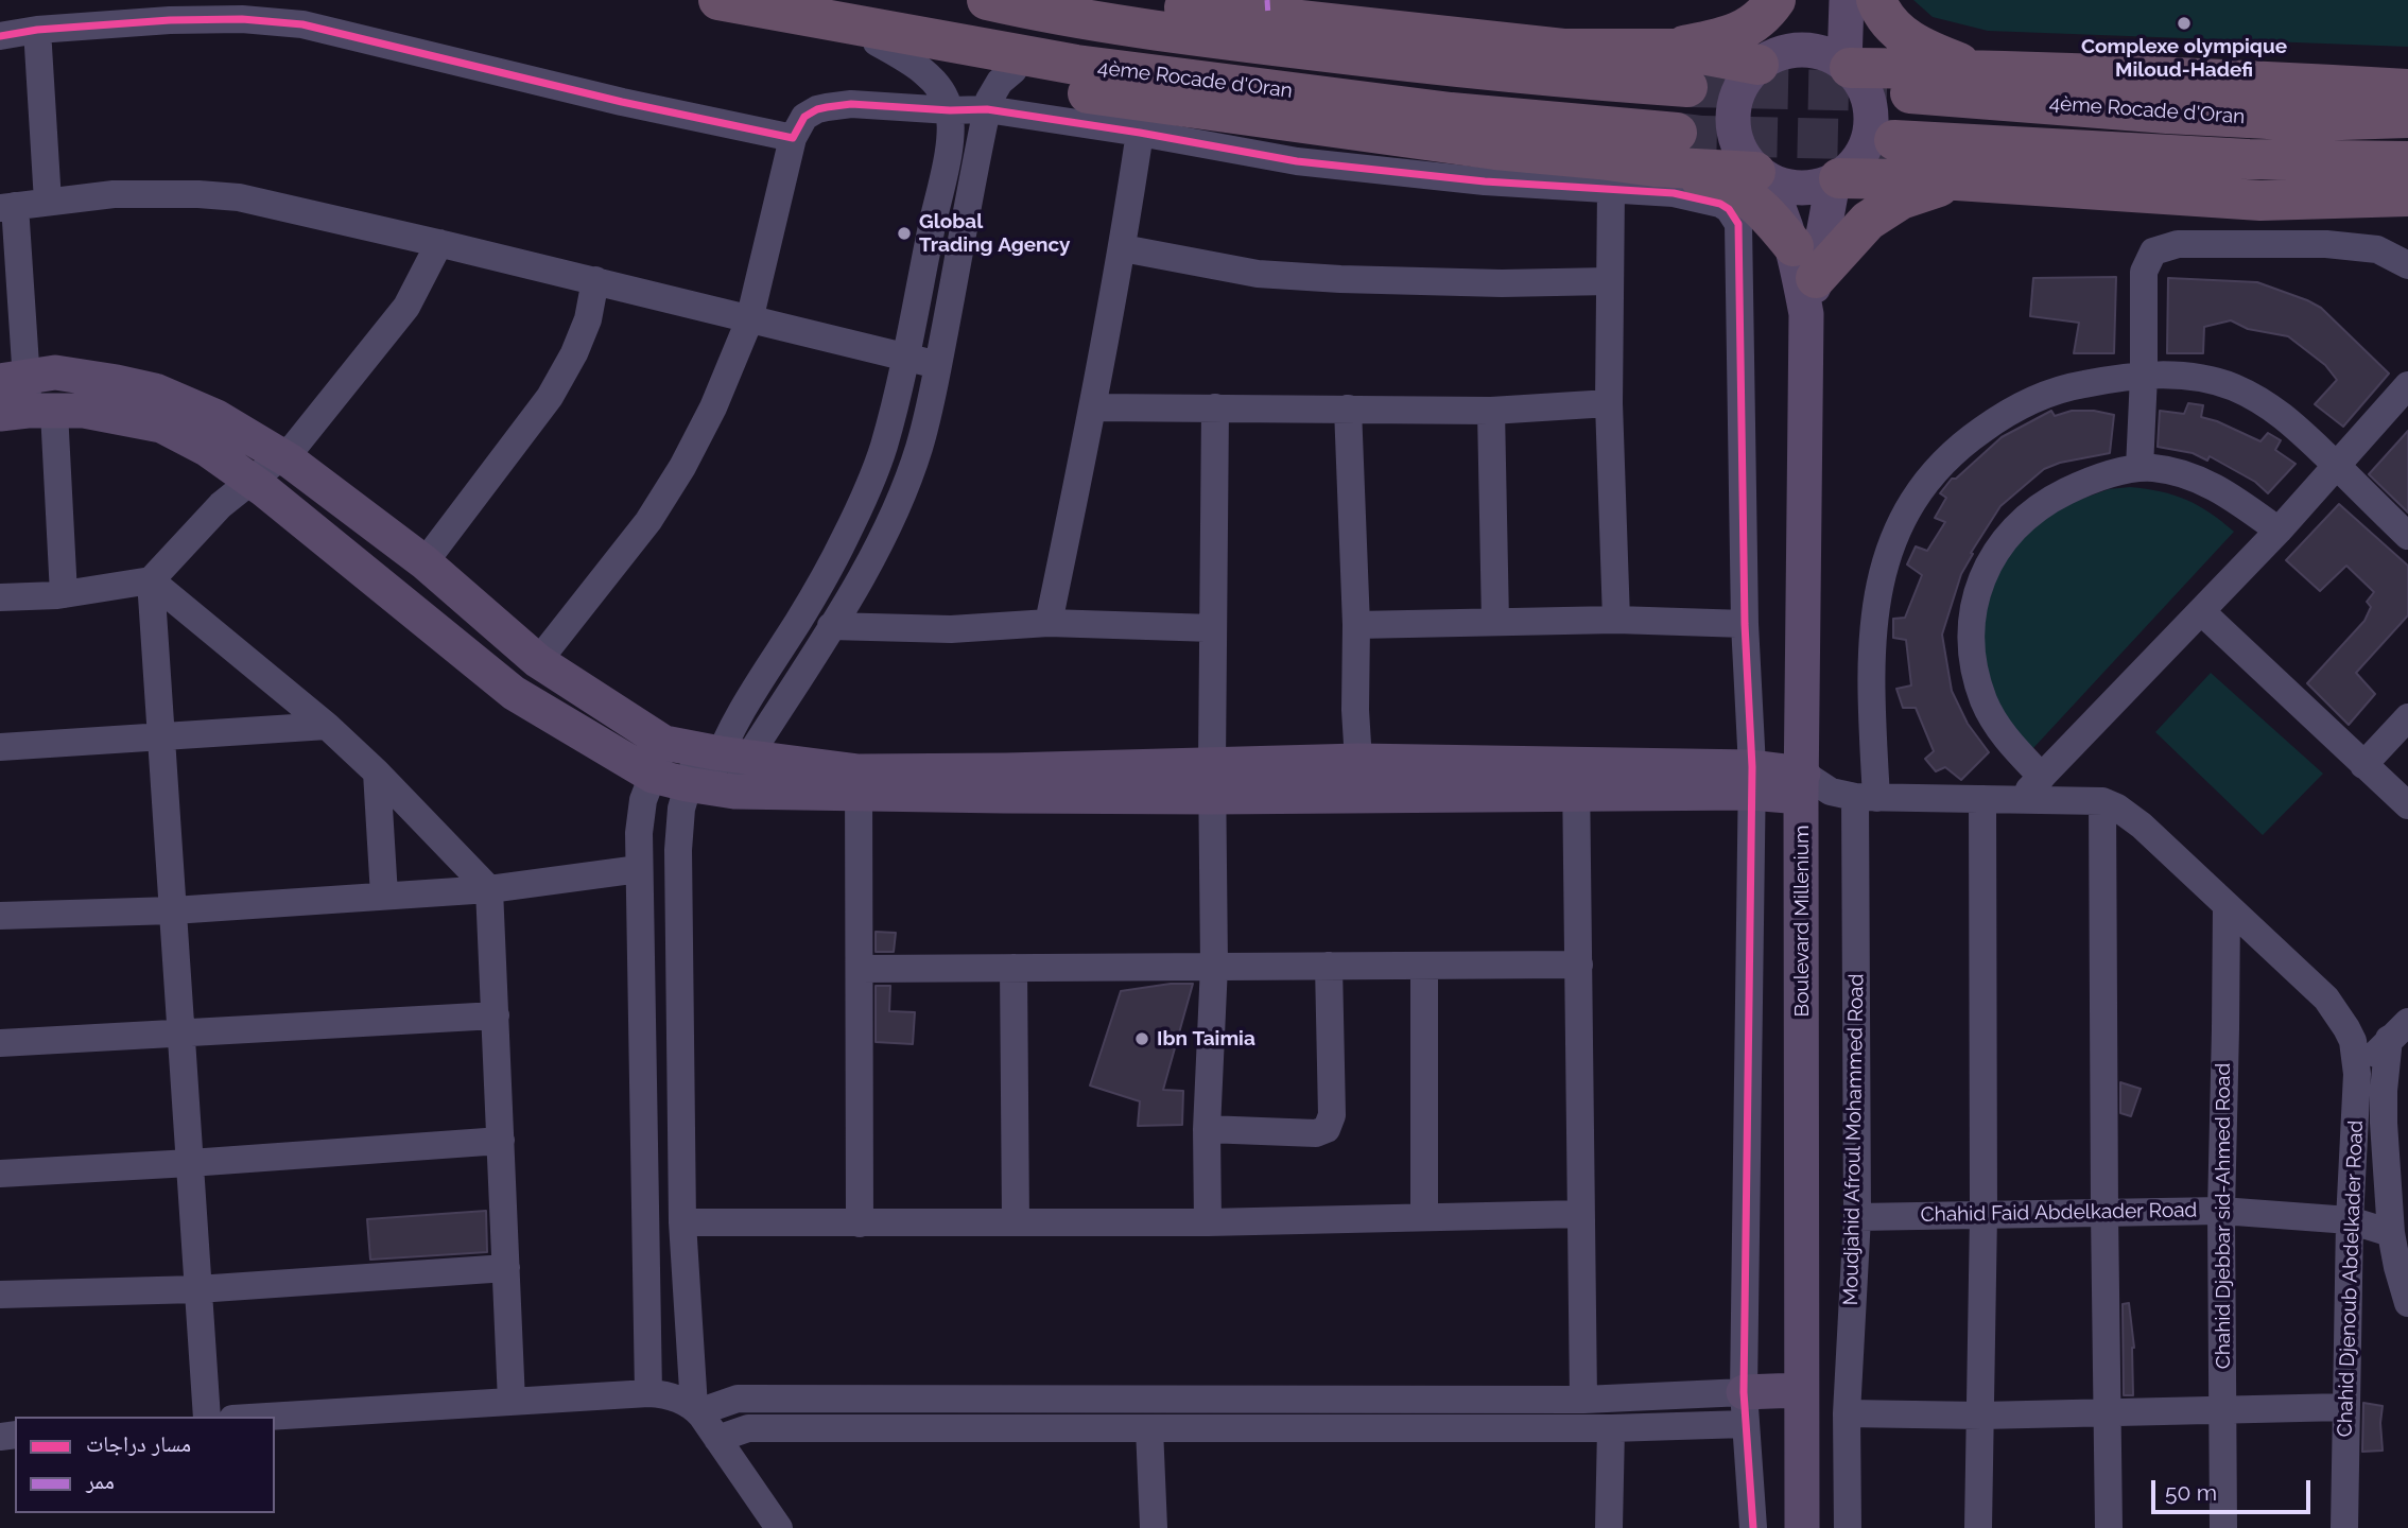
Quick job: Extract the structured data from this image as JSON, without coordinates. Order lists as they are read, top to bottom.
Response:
{
  "streets": {
    "highway": ["4ème Rocade d'Oran"],
    "main road": ["Boulevard Millenium"],
    "street": [
      "Moudjahid Afroul Mohammed Road",
      "Chahid Faid Abdelkader Road",
      "Chahid Djebbar sid-Ahmed Road",
      "Chahid Djenoub Abdelkader Road"
    ]
  },
  "crossings": [
    ["Boulevard Millenium", "Moudjahid Afroul Mohammed Road"],
    ["Moudjahid Afroul Mohammed Road", "Chahid Faid Abdelkader Road"],
    ["Chahid Faid Abdelkader Road", "Chahid Djebbar sid-Ahmed Road"],
    ["Chahid Faid Abdelkader Road", "Chahid Djenoub Abdelkader Road"],
    ["Chahid Djebbar sid-Ahmed Road", "Chahid Djenoub Abdelkader Road"]
  ],
  "places": ["Complexe olympique Miloud-Hadefi", "Global Trading Agency", "Ibn Taimia"],
  "legend": ["مسار دراجات", "ممر"],
  "scale_bar": "50 m"
}
